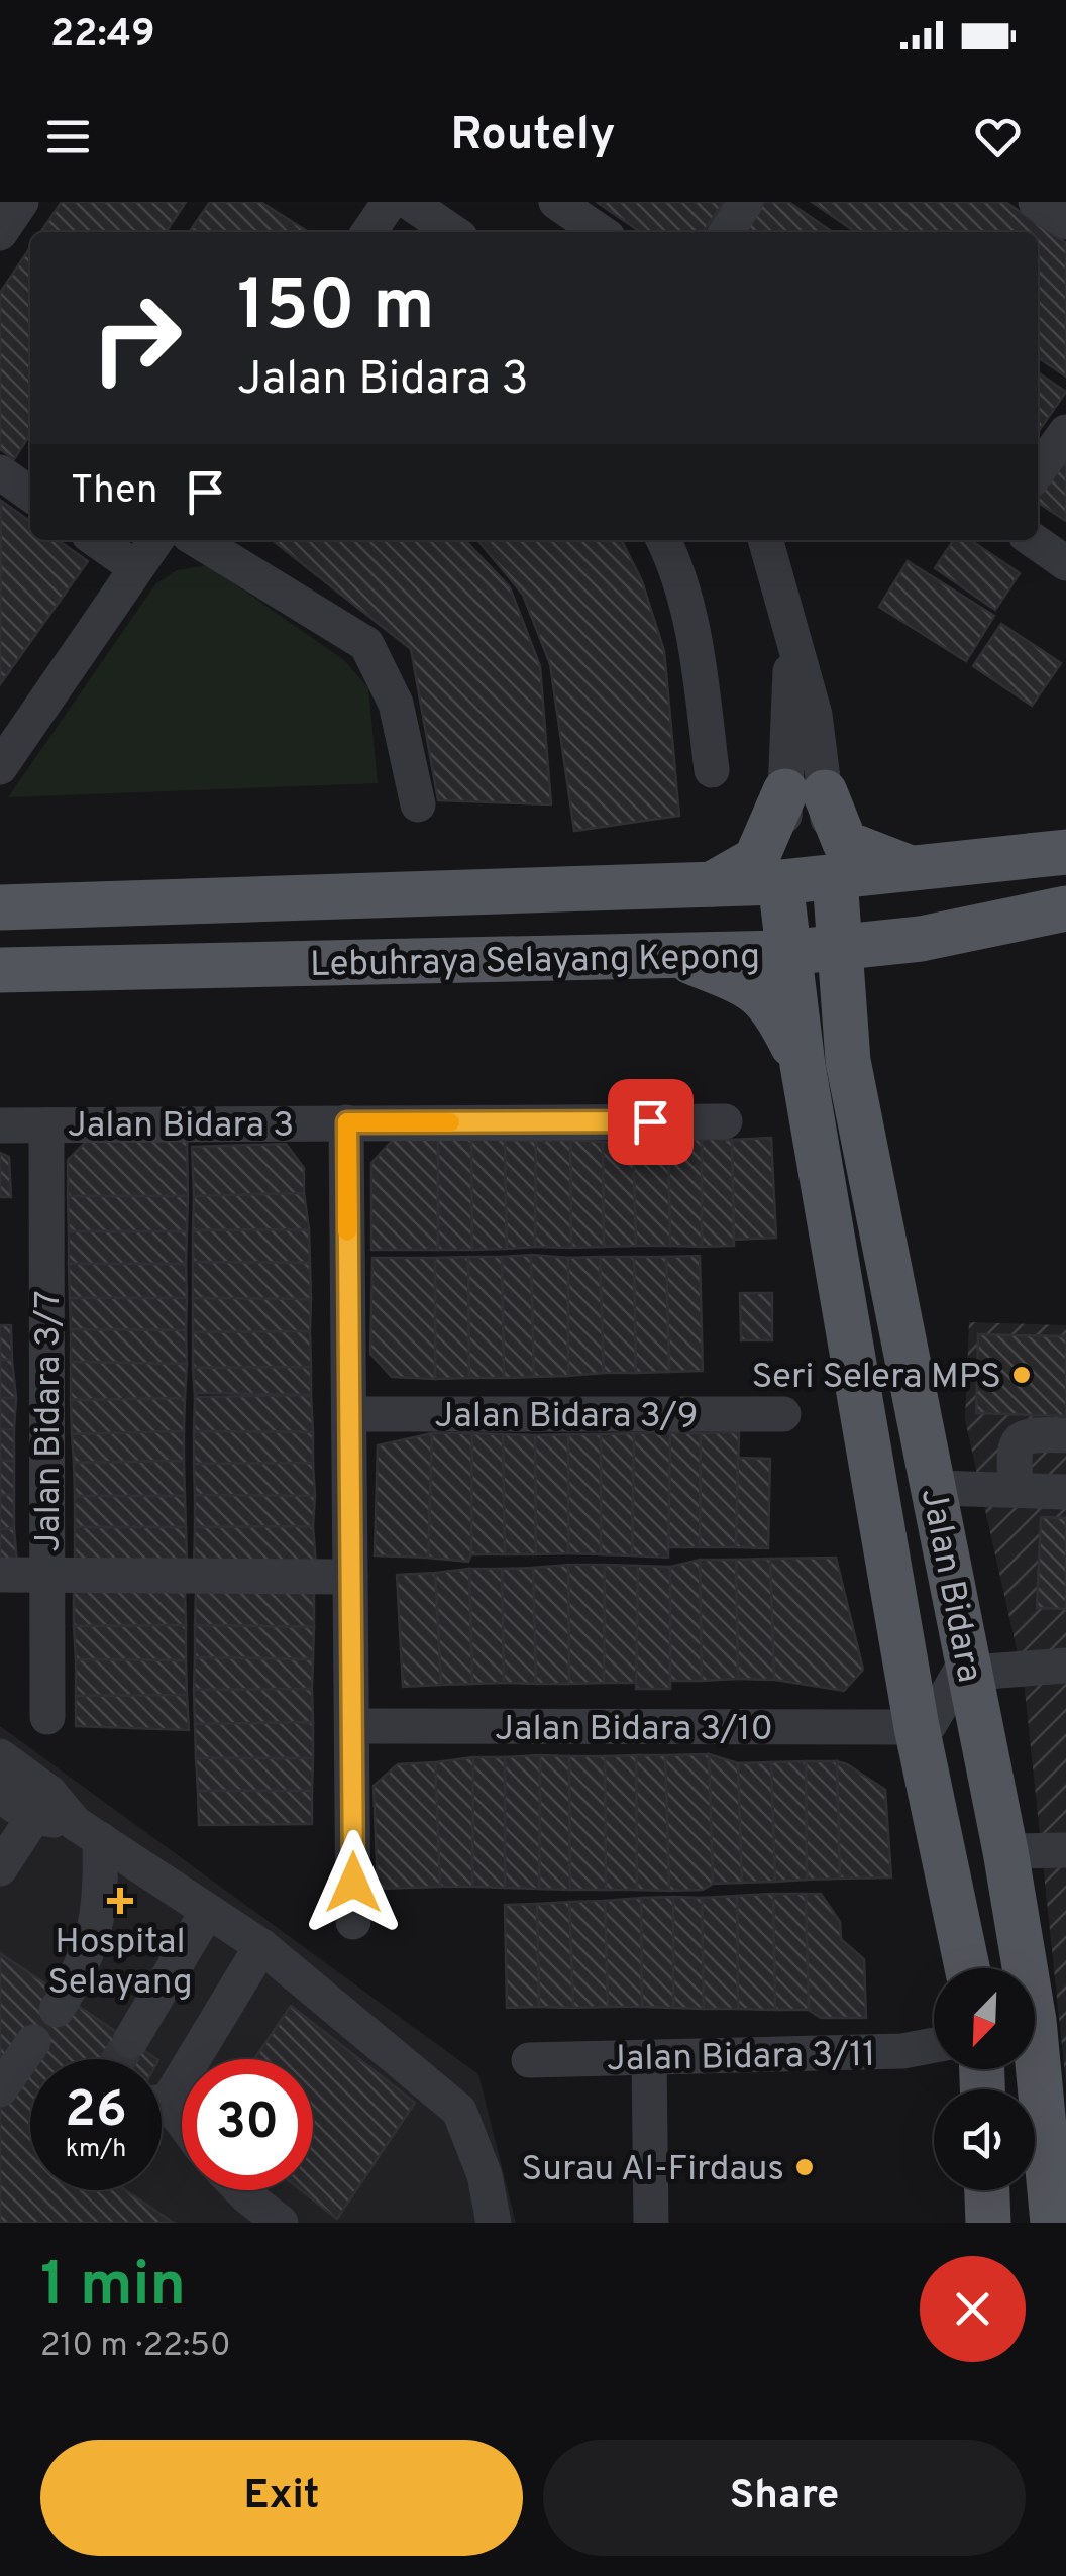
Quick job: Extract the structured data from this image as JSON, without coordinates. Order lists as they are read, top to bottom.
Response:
{
  "streets": {
    "main road": ["Lebuhraya Selayang Kepong", "Jalan Bidara"],
    "street": [
      "Jalan Bidara 3",
      "Jalan Bidara 3/9",
      "Jalan Bidara 3/7",
      "Jalan Bidara 3/10",
      "Jalan Bidara 3/11"
    ]
  },
  "crossings": [
    ["Lebuhraya Selayang Kepong", "Jalan Bidara"],
    ["Jalan Bidara 3", "Jalan Bidara 3/7"],
    ["Jalan Bidara", "Jalan Bidara 3/10"]
  ],
  "places": {
    "other": ["Seri Selera MPS", "Surau Al-Firdaus"],
    "health": ["Hospital Selayang"]
  },
  "north": "bottom left",
  "page": {
    "status": "22:49",
    "header": "Routely",
    "turn": ["150 m", "Jalan Bidara 3"],
    "then": "Then",
    "speed": "26 km/h",
    "limit": "30",
    "heading": ["1 min", "210 m · 22:50"],
    "buttons": ["Exit", "Share"]
  }
}
